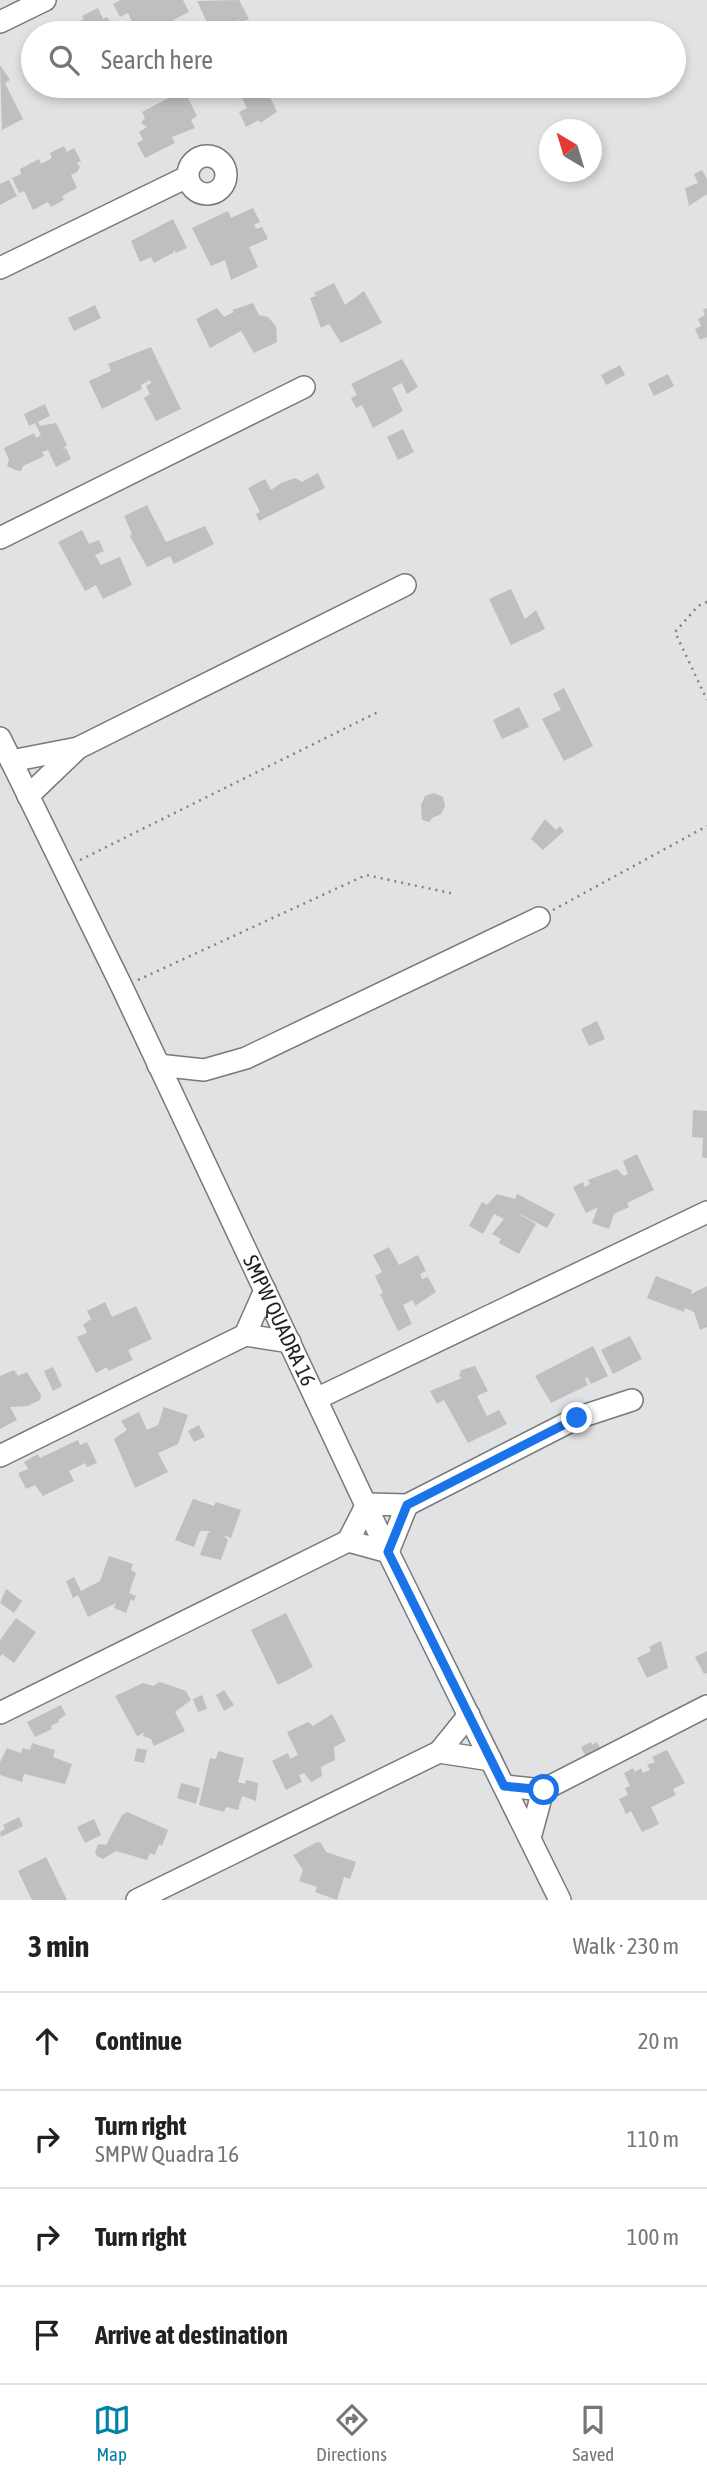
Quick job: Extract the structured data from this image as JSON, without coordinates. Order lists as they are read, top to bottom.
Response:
{
  "streets": {
    "street": ["SMPW QUADRA 16"]
  },
  "north": "top left",
  "page": {
    "search": "Search here",
    "heading": ["3 min", "Walk · 230 m"],
    "list": [
      ["Continue", "20 m"],
      ["Turn right", "SMPW Quadra 16", "110 m"],
      ["Turn right", "100 m"],
      "Arrive at destination"
    ],
    "nav": ["Map", "Directions", "Saved"]
  }
}
